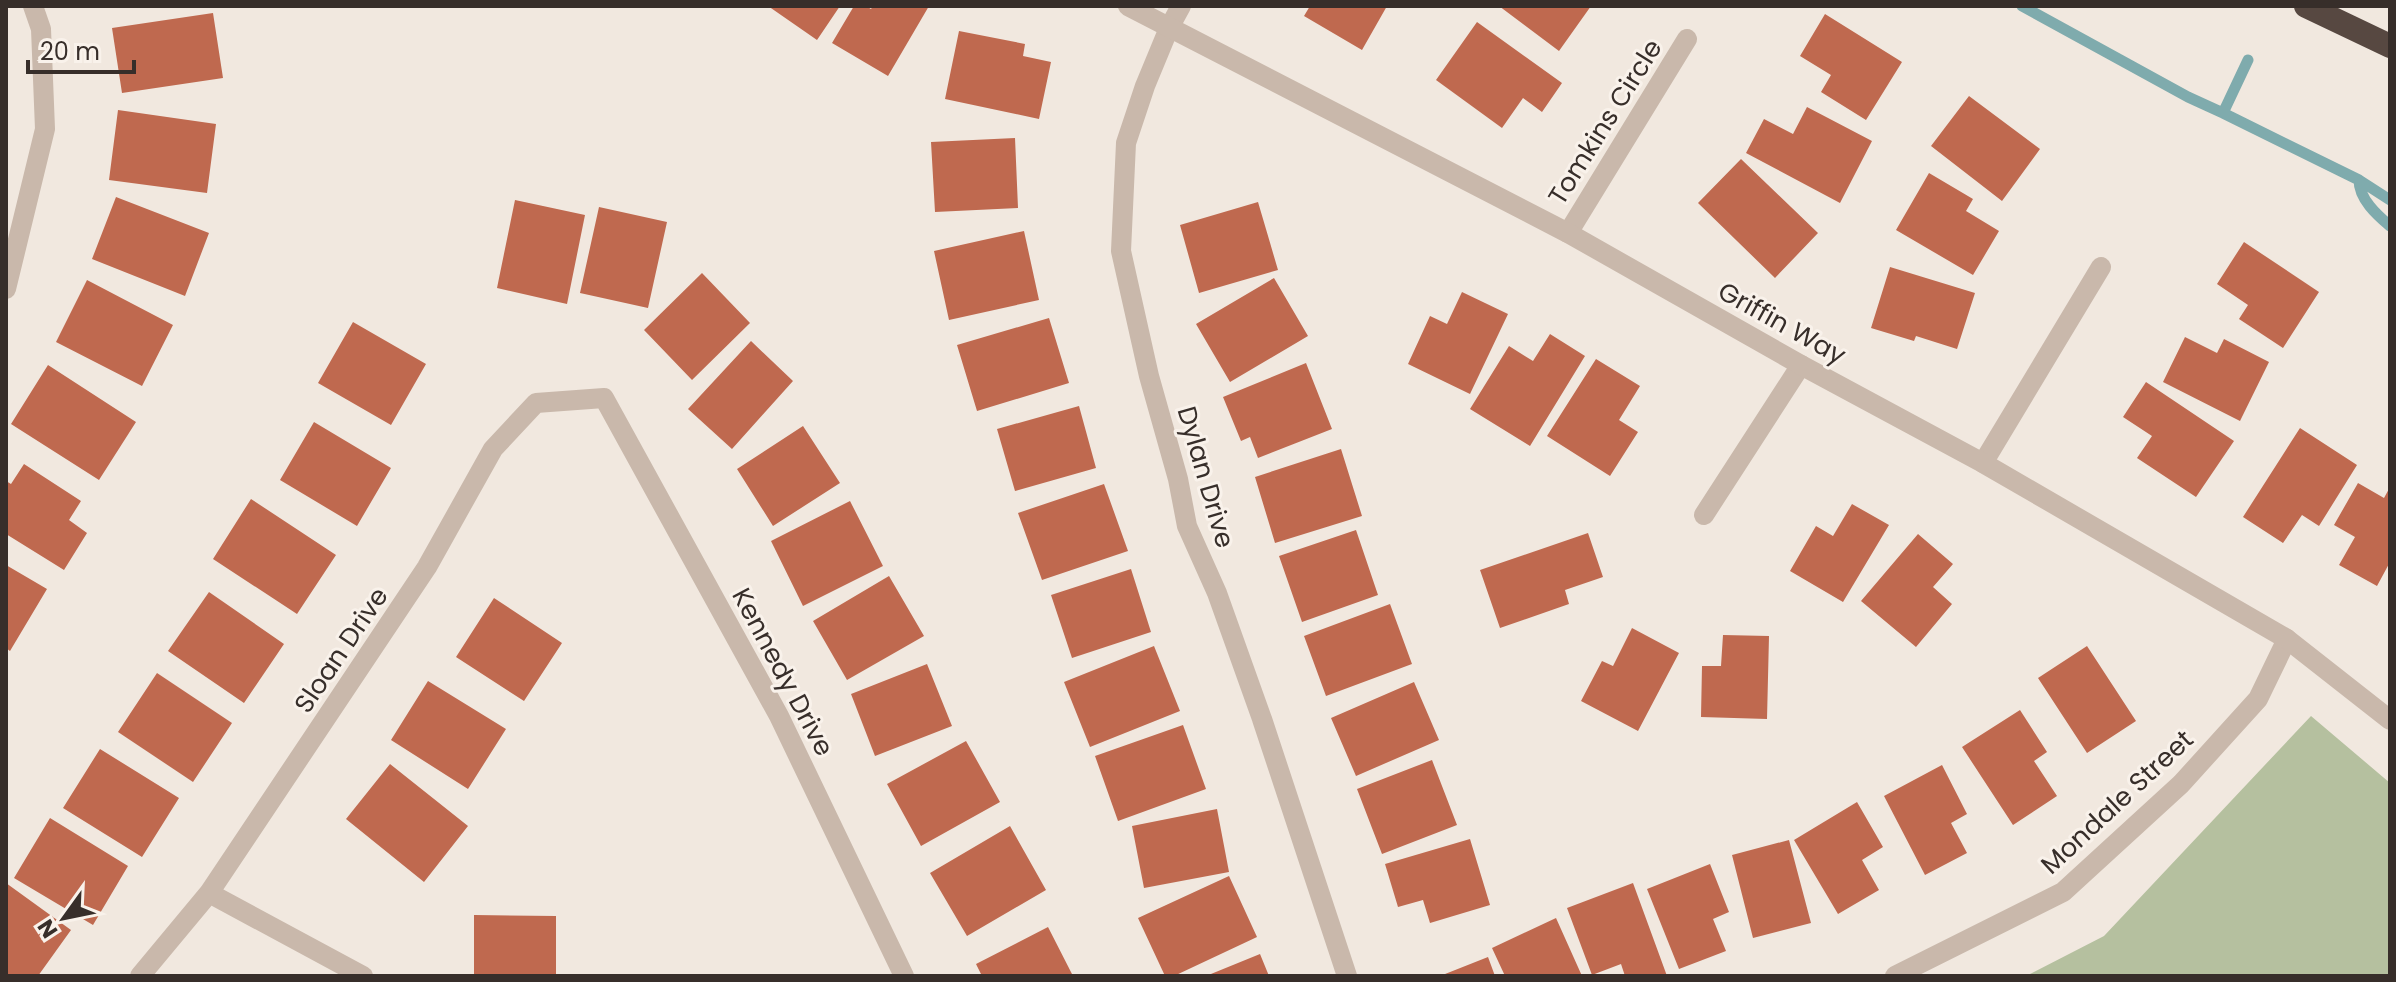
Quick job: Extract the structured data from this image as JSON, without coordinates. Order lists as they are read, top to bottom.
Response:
{
  "streets": {
    "street": [
      "Tomkins Circle",
      "Griffin Way",
      "Dylan Drive",
      "Sloan Drive",
      "Kennedy Drive",
      "Mondale Street"
    ]
  },
  "crossings": [
    ["Tomkins Circle", "Griffin Way"],
    ["Griffin Way", "Dylan Drive"],
    ["Griffin Way", "Mondale Street"],
    ["Sloan Drive", "Kennedy Drive"]
  ],
  "scale_bar": "20 m",
  "north": "bottom left"
}
